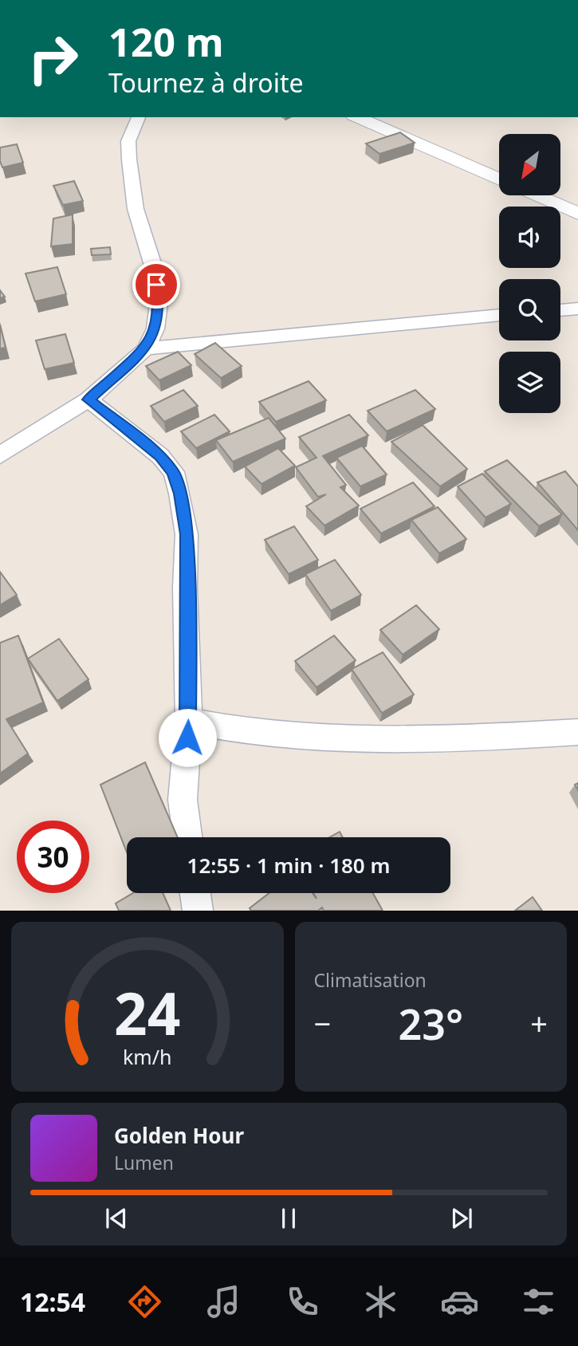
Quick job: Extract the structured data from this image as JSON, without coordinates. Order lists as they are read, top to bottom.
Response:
{
  "north": "bottom left",
  "page": {
    "turn": ["120 m", "Tournez à droite"],
    "limit": "30",
    "trip": "12:55 · 1 min · 180 m",
    "tile": "Climatisation",
    "heat": ["−", "23°", "+"],
    "song": ["Golden Hour", "Lumen"],
    "tabs": "12:54",
    "gauge": ["24", "km/h"]
  }
}
